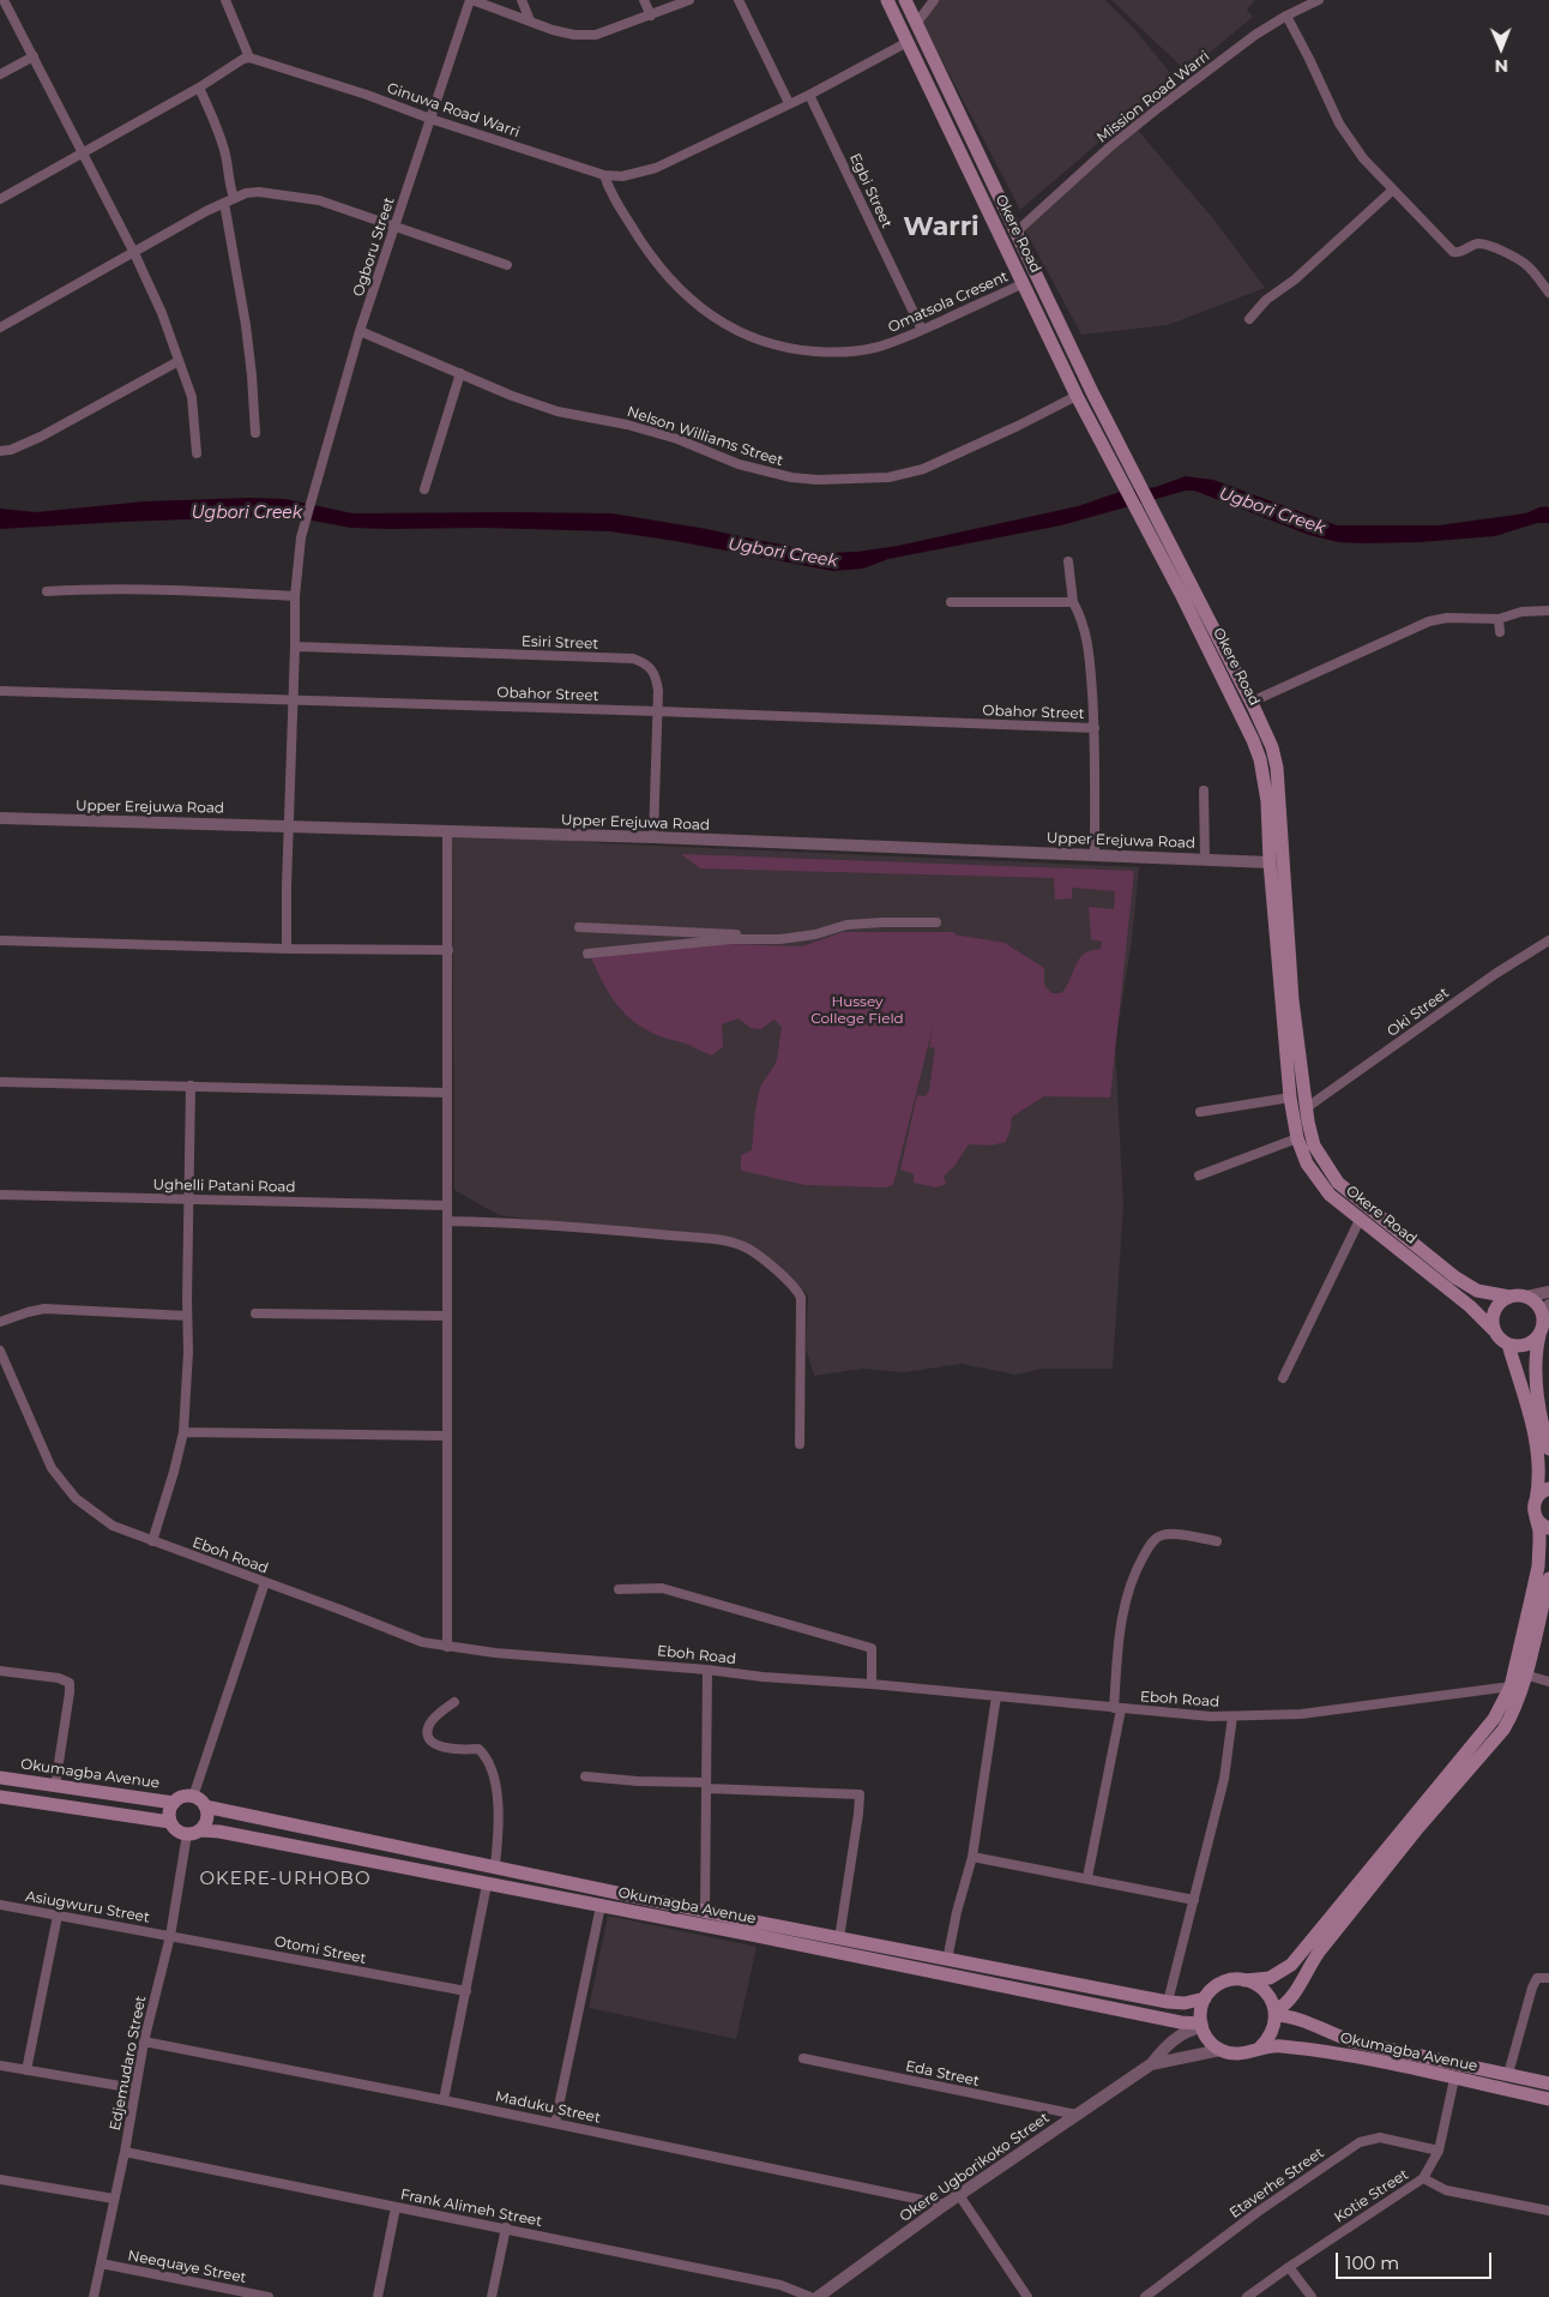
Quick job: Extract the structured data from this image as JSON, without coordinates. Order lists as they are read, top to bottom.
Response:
{
  "streets": {
    "main road": ["Okere Road", "Okumagba Avenue"],
    "street": [
      "Mission Road Warri",
      "Ginuwa Road Warri",
      "Egbi Street",
      "Ogboru Street",
      "Omatsola Cresent",
      "Nelson Williams Street",
      "Esiri Street",
      "Obahor Street",
      "Upper Erejuwa Road",
      "Oki Street",
      "Ughelli Patani Road",
      "Eboh Road",
      "Asiugwuru Street",
      "Otomi Street",
      "Edjemudaro Street",
      "Eda Street",
      "Maduku Street",
      "Okere Ugborikoko Street",
      "Etaverhe Street",
      "Kotie Street",
      "Frank Alimeh Street",
      "Neequaye Street"
    ]
  },
  "crossings": [
    ["Mission Road Warri", "Okere Road"],
    ["Ginuwa Road Warri", "Egbi Street"],
    ["Ginuwa Road Warri", "Okere Road"],
    ["Ginuwa Road Warri", "Ogboru Street"],
    ["Ginuwa Road Warri", "Omatsola Cresent"],
    ["Egbi Street", "Omatsola Cresent"],
    ["Okere Road", "Omatsola Cresent"],
    ["Okere Road", "Nelson Williams Street"],
    ["Okere Road", "Upper Erejuwa Road"],
    ["Okere Road", "Oki Street"],
    ["Ogboru Street", "Nelson Williams Street"],
    ["Ogboru Street", "Esiri Street"],
    ["Ogboru Street", "Obahor Street"],
    ["Ogboru Street", "Upper Erejuwa Road"],
    ["Esiri Street", "Obahor Street"],
    ["Esiri Street", "Upper Erejuwa Road"],
    ["Okumagba Avenue", "Edjemudaro Street"],
    ["Okumagba Avenue", "Kotie Street"],
    ["Asiugwuru Street", "Otomi Street"],
    ["Asiugwuru Street", "Edjemudaro Street"],
    ["Otomi Street", "Edjemudaro Street"],
    ["Edjemudaro Street", "Maduku Street"],
    ["Edjemudaro Street", "Frank Alimeh Street"],
    ["Edjemudaro Street", "Neequaye Street"],
    ["Eda Street", "Okere Ugborikoko Street"],
    ["Maduku Street", "Okere Ugborikoko Street"],
    ["Etaverhe Street", "Kotie Street"]
  ],
  "districts": ["Warri", "OKERE-URHOBO"],
  "water": ["Ugbori Creek"],
  "parks": ["Hussey College Field"],
  "scale_bar": "100 m",
  "north": "bottom"
}
